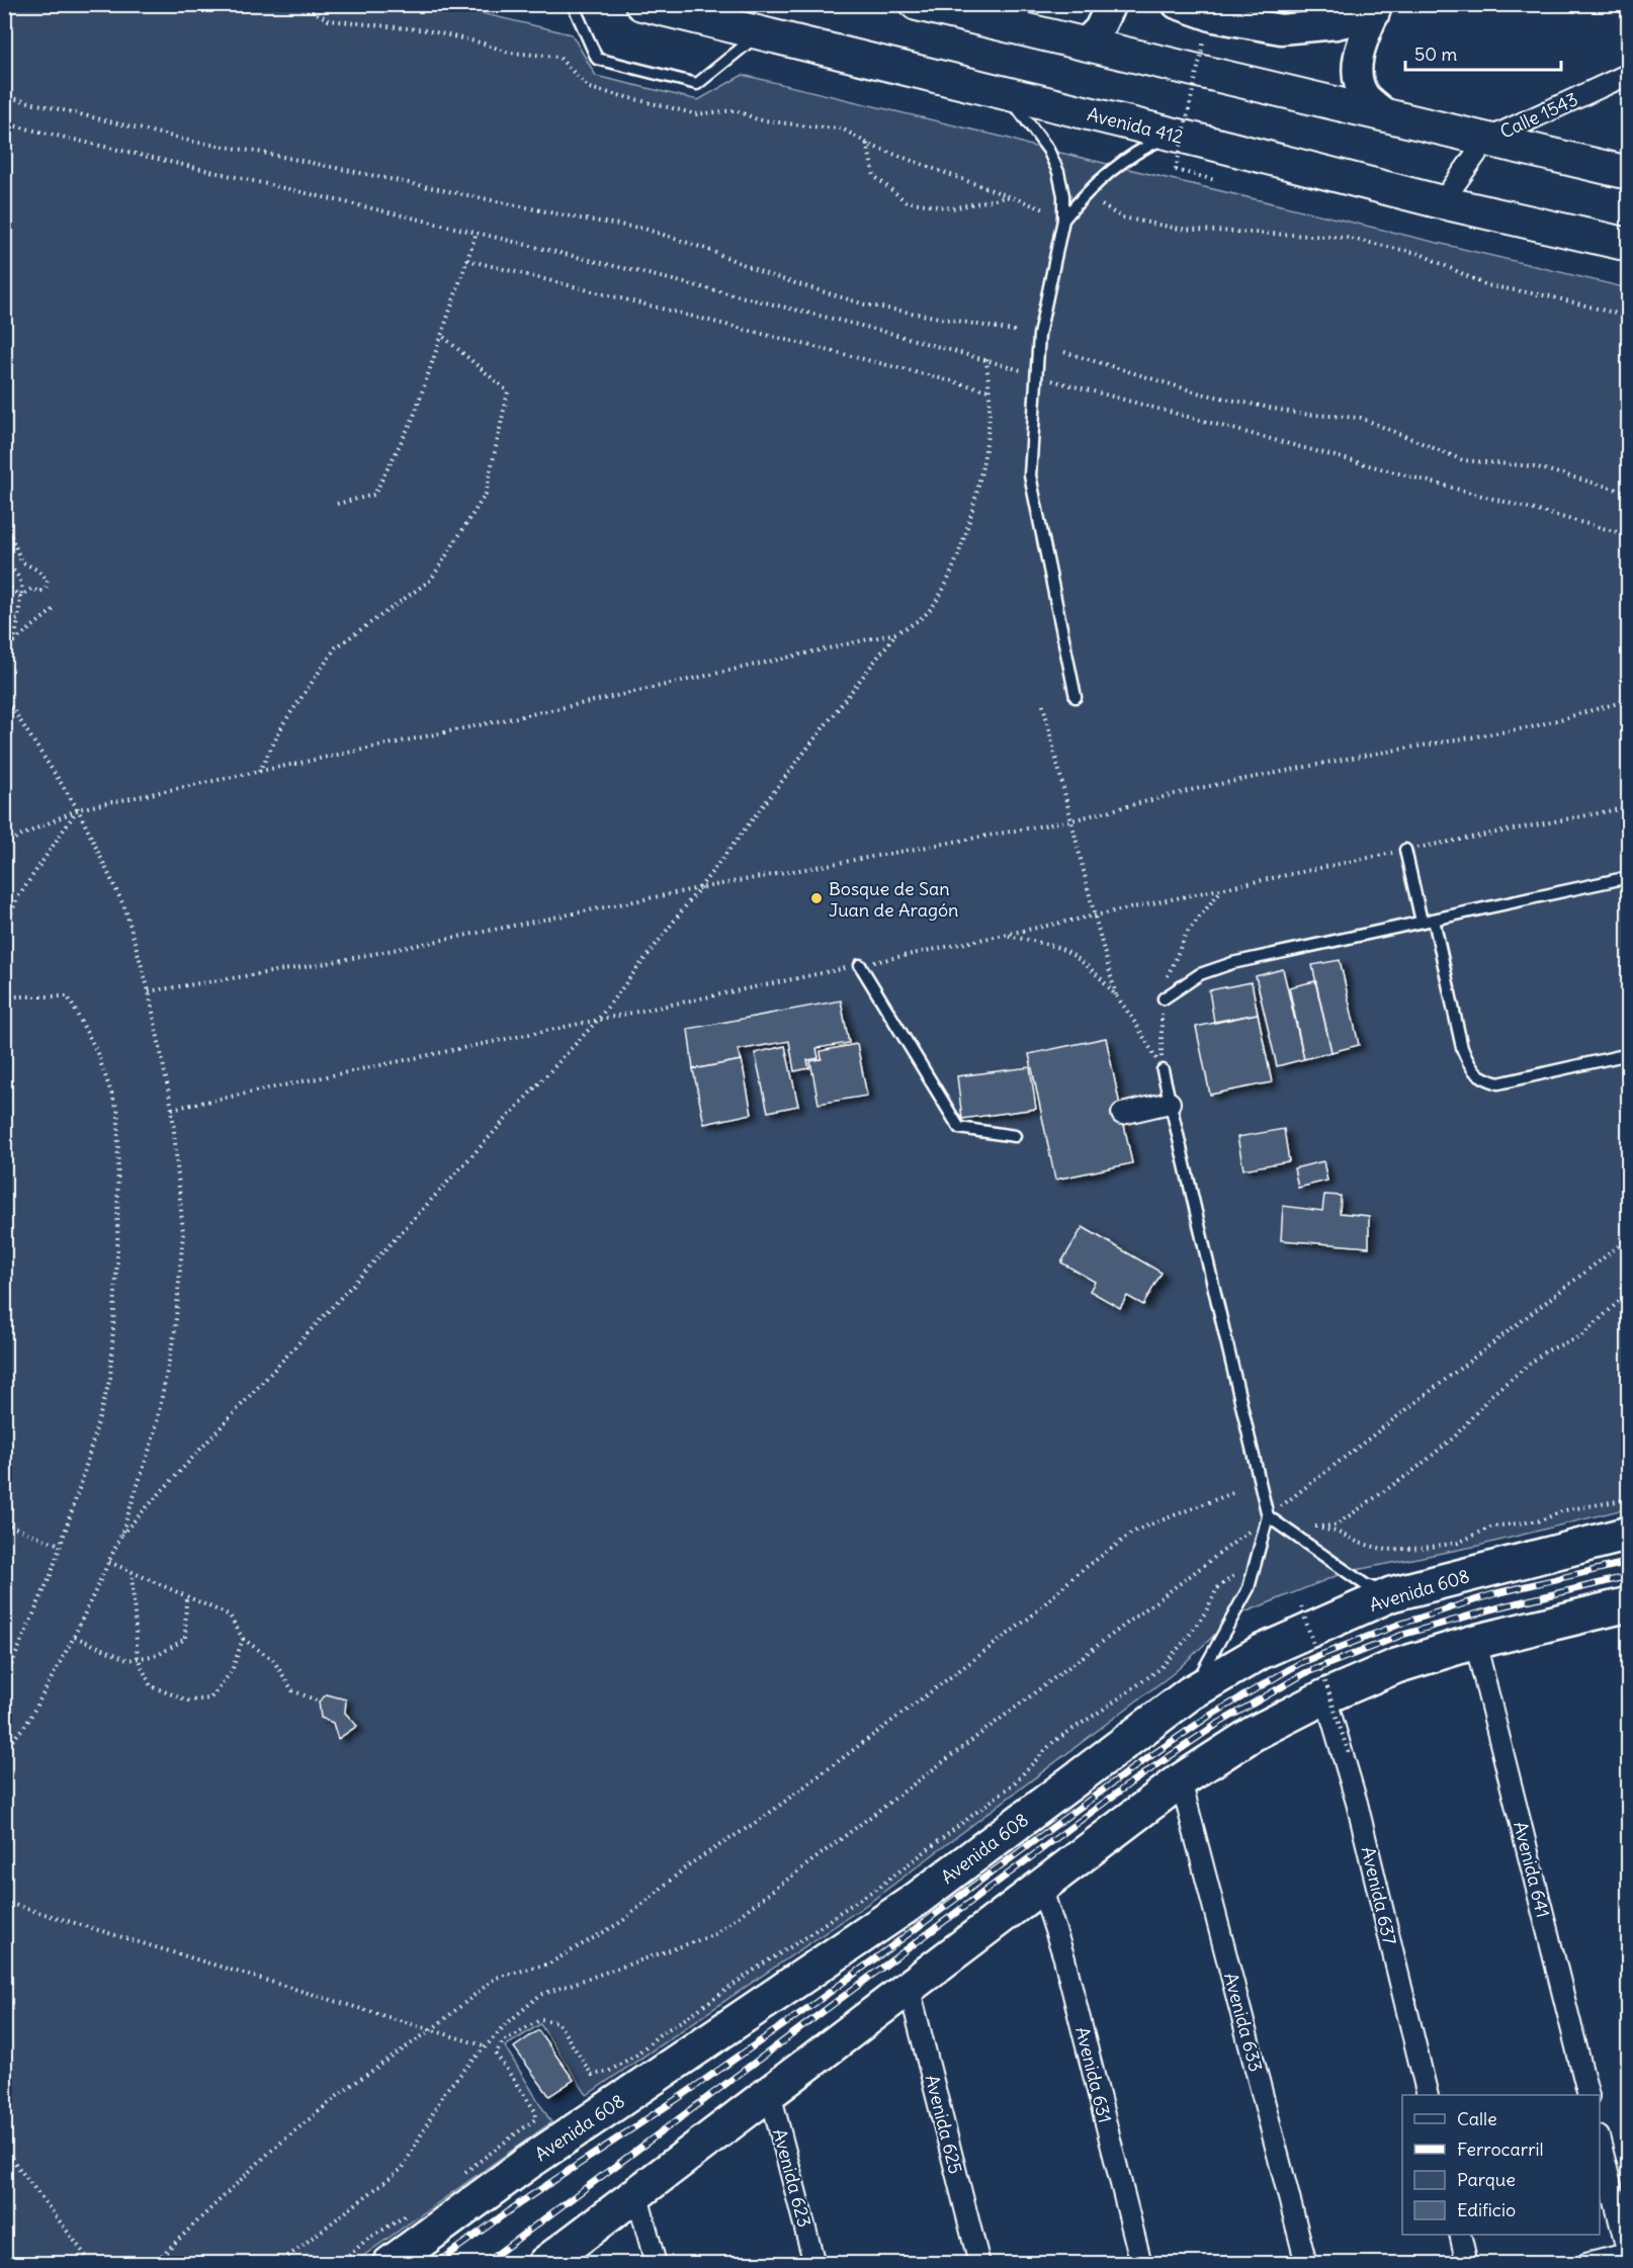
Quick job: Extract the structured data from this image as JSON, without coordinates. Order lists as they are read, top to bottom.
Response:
{
  "streets": {
    "highway": ["Avenida 608"],
    "main road": ["Avenida 412"],
    "street": [
      "Calle 1543",
      "Avenida 641",
      "Avenida 637",
      "Avenida 633",
      "Avenida 631",
      "Avenida 625",
      "Avenida 623"
    ]
  },
  "crossings": [
    ["Calle 1543", "Avenida 412"]
  ],
  "places": ["Bosque de San Juan de Aragón"],
  "legend": [
    "Calle",
    "Ferrocarril",
    "Parque",
    "Edificio"
  ],
  "scale_bar": "50 m"
}
